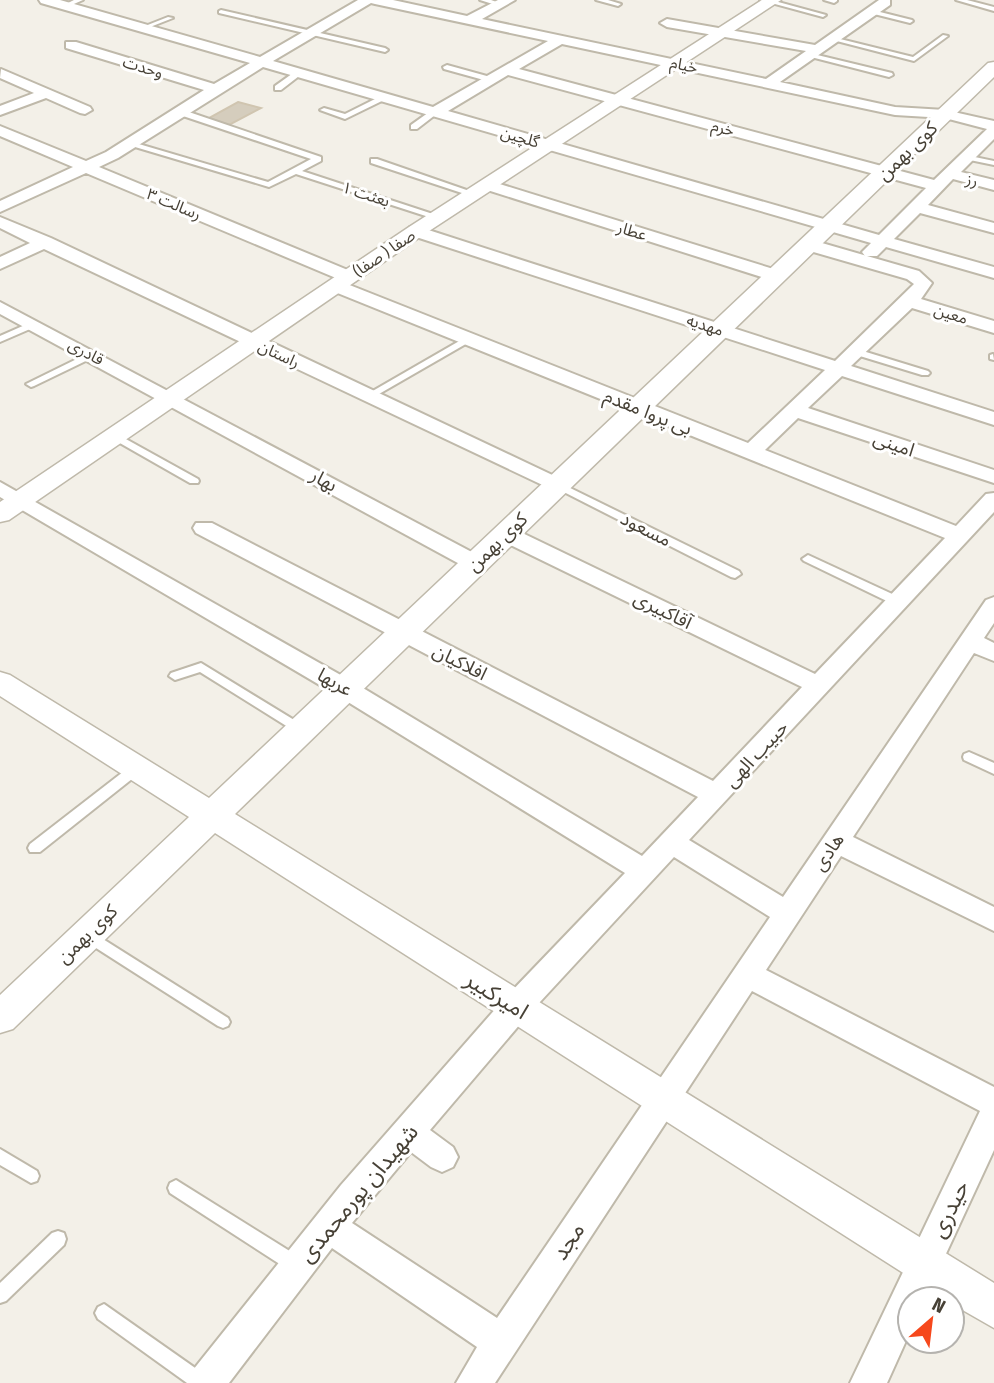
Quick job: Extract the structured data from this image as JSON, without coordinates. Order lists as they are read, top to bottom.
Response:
{
  "streets": {
    "street": [
      "خیام",
      "وحدت",
      "خرم",
      "گلچین",
      "کوی بهمن",
      "رز",
      "رسالت ۳",
      "عطار",
      "صفا ( صفا)",
      "معین",
      "مهدیه",
      "قادری",
      "راستان",
      "بی پروا مقدم",
      "امینی",
      "بهار",
      "آقاکبیری",
      "افلاکیان",
      "عربها",
      "حبیب الهی",
      "هادی",
      "امیرکبیر",
      "شهیدان پورمحمدی",
      "حیدری",
      "مجد"
    ],
    "lane": ["بعثت ۱", "مسعود"]
  },
  "crossings": [
    ["خیام", "کوی بهمن"],
    ["خیام", "صفا ( صفا)"],
    ["خرم", "کوی بهمن"],
    ["خرم", "صفا ( صفا)"],
    ["گلچین", "کوی بهمن"],
    ["گلچین", "صفا ( صفا)"],
    ["کوی بهمن", "عطار"],
    ["کوی بهمن", "مهدیه"],
    ["کوی بهمن", "راستان"],
    ["کوی بهمن", "بی پروا مقدم"],
    ["کوی بهمن", "بهار"],
    ["کوی بهمن", "مسعود"],
    ["کوی بهمن", "آقاکبیری"],
    ["کوی بهمن", "افلاکیان"],
    ["کوی بهمن", "عربها"],
    ["کوی بهمن", "امیرکبیر"],
    ["بعثت ۱", "صفا ( صفا)"],
    ["رسالت ۳", "صفا ( صفا)"],
    ["رسالت ۳", "بی پروا مقدم"],
    ["عطار", "صفا ( صفا)"],
    ["صفا ( صفا)", "مهدیه"],
    ["صفا ( صفا)", "قادری"],
    ["صفا ( صفا)", "راستان"],
    ["صفا ( صفا)", "بی پروا مقدم"],
    ["صفا ( صفا)", "بهار"],
    ["صفا ( صفا)", "عربها"],
    ["قادری", "بهار"],
    ["راستان", "مسعود"],
    ["بی پروا مقدم", "حبیب الهی"],
    ["آقاکبیری", "حبیب الهی"],
    ["افلاکیان", "حبیب الهی"],
    ["عربها", "حبیب الهی"],
    ["حبیب الهی", "امیرکبیر"],
    ["حبیب الهی", "شهیدان پورمحمدی"],
    ["هادی", "امیرکبیر"],
    ["هادی", "مجد"],
    ["امیرکبیر", "شهیدان پورمحمدی"],
    ["امیرکبیر", "حیدری"],
    ["امیرکبیر", "مجد"]
  ],
  "north": "top right"
}
